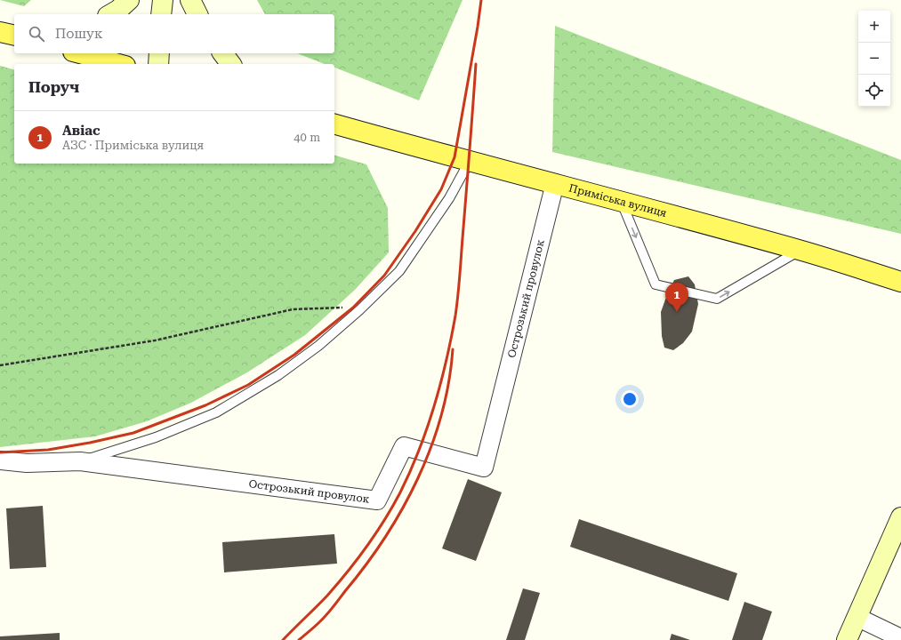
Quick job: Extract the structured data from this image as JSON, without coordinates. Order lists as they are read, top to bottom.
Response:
{
  "streets": {
    "main road": ["Приміська вулиця"],
    "street": ["Острозький провулок"]
  },
  "crossings": [
    ["Приміська вулиця", "Острозький провулок"]
  ],
  "page": {
    "map_buttons": ["+", "−"],
    "search": "Пошук",
    "heading": "Поруч",
    "list": [
      {
        "mark": "1",
        "name": "Авіас",
        "note": "АЗС · Приміська вулиця",
        "value": "40 m"
      }
    ],
    "pins": "1"
  }
}
